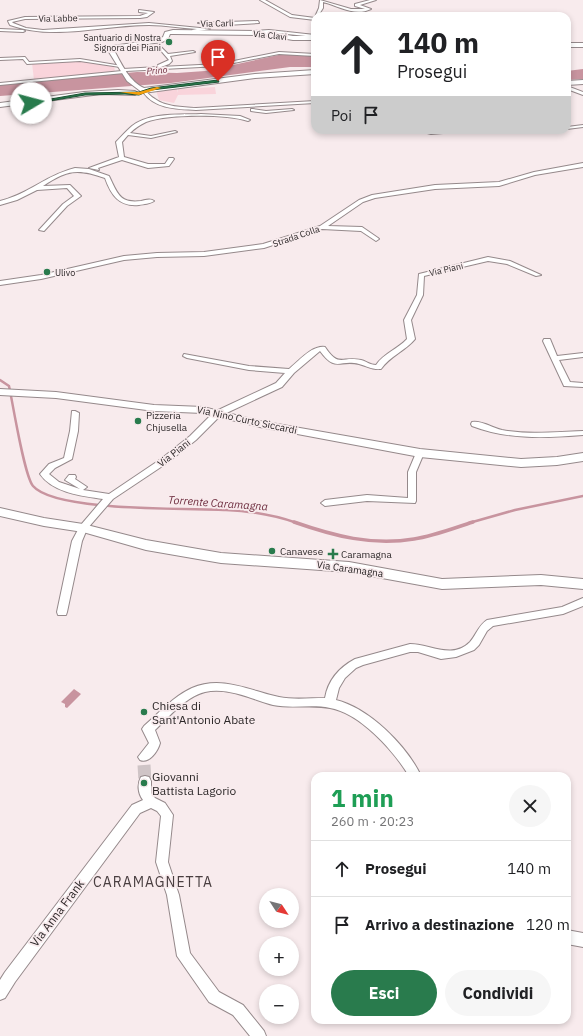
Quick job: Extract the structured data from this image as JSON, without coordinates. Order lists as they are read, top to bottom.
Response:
{
  "streets": {
    "main road": ["Via Clavi", "Via Nino Curto Siccardi", "Via Caramagna"],
    "street": [
      "Via Labbe",
      "Via Carli",
      "Strada Colla",
      "Via Piani",
      "Via Anna Frank"
    ]
  },
  "crossings": [
    ["Via Labbe", "Via Carli"],
    ["Via Labbe", "Via Clavi"],
    ["Via Piani", "Via Nino Curto Siccardi"],
    ["Via Piani", "Via Caramagna"]
  ],
  "districts": ["CARAMAGNETTA"],
  "water": ["Prino", "Torrente Caramagna"],
  "places": {
    "other": [
      "Santuario di Nostra Signora dei Piani",
      "Ulivo",
      "Pizzeria Chjusella",
      "Canavese",
      "Chiesa di Sant'Antonio Abate",
      "Giovanni Battista Lagorio"
    ],
    "health": ["Caramagna"]
  },
  "north": "bottom right",
  "page": {
    "turn": ["140 m", "Prosegui"],
    "then": "Poi",
    "heading": ["1 min", "260 m · 20:23"],
    "list": [
      {
        "name": "Prosegui",
        "value": "140 m"
      },
      {
        "name": "Arrivo a destinazione",
        "value": "120 m"
      }
    ],
    "map_buttons": ["+", "−"],
    "buttons": ["Esci", "Condividi"]
  }
}
